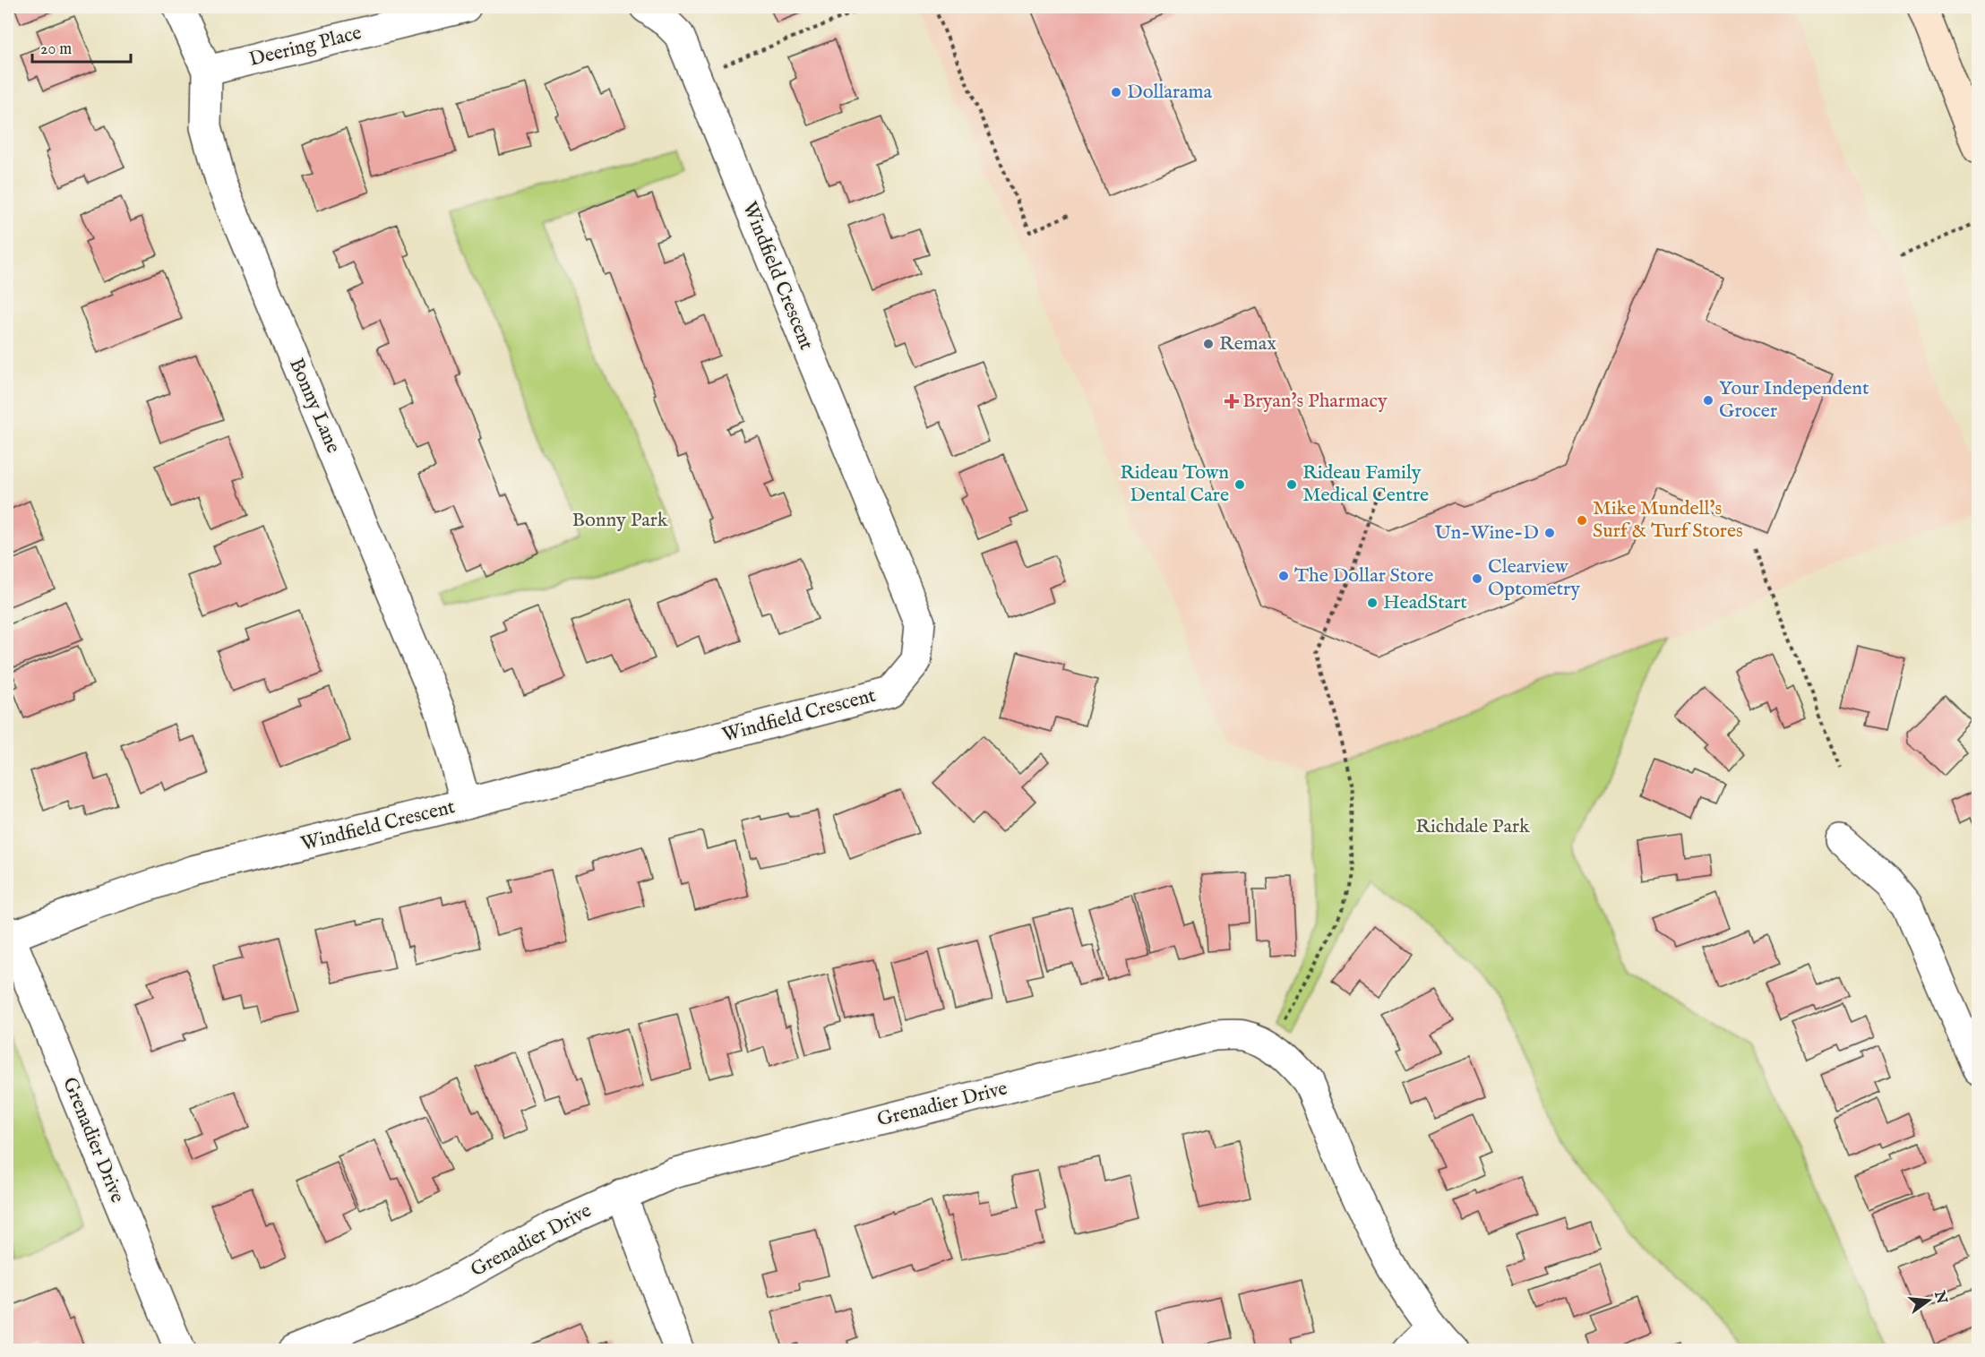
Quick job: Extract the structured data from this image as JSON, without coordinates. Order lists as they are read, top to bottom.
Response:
{
  "streets": {
    "street": [
      "Deering Place",
      "Windfield Crescent",
      "Bonny Lane",
      "Grenadier Drive"
    ]
  },
  "crossings": [
    ["Deering Place", "Bonny Lane"],
    ["Windfield Crescent", "Bonny Lane"],
    ["Windfield Crescent", "Grenadier Drive"]
  ],
  "parks": ["Bonny Park", "Richdale Park"],
  "places": {
    "other": [
      "Dollarama",
      "Remax",
      "Your Independent Grocer",
      "Rideau Town Dental Care",
      "Rideau Family Medical Centre",
      "Mike Mundell's Surf & Turf Stores",
      "Un-Wine-D",
      "The Dollar Store",
      "Clearview Optometry",
      "HeadStart"
    ],
    "health": ["Bryan's Pharmacy"]
  },
  "scale_bar": "20 m",
  "north": "right"
}
